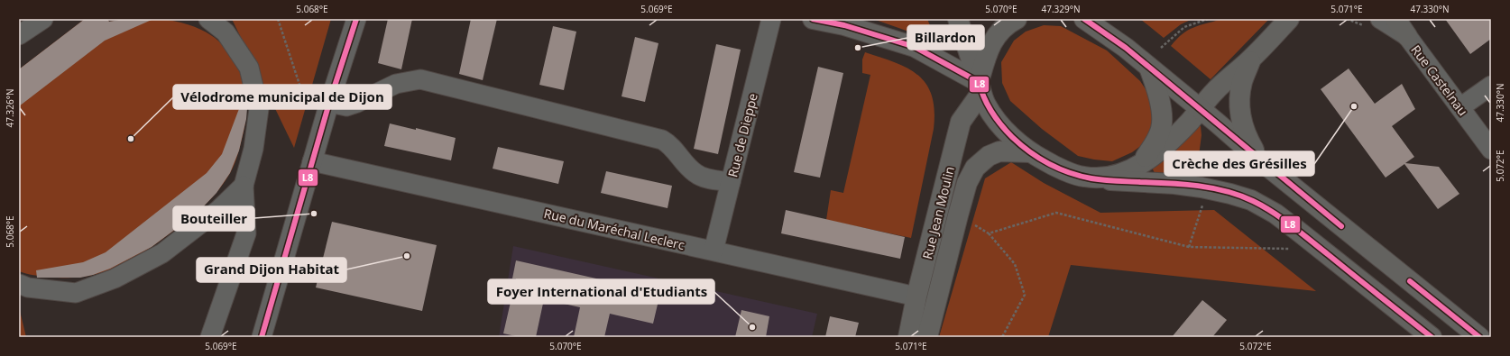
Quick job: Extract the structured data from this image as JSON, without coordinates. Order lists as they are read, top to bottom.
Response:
{
  "streets": {
    "main road": ["Rue Jean Moulin"],
    "street": ["Rue Castelnau", "Rue de Dieppe", "Rue du Maréchal Leclerc"]
  },
  "crossings": [
    ["Rue de Dieppe", "Rue du Maréchal Leclerc"],
    ["Rue Jean Moulin", "Rue du Maréchal Leclerc"]
  ],
  "places": [
    "Billardon",
    "Crèche des Grésilles",
    "Vélodrome municipal de Dijon",
    "Bouteiller",
    "Grand Dijon Habitat",
    "Foyer International d'Etudiants"
  ],
  "lines": ["transit line L8"],
  "coordinates": [
    "5.068°E",
    "5.069°E",
    "5.070°E",
    "47.329°N",
    "5.071°E",
    "47.330°N",
    "47.326°N",
    "5.072°E"
  ]
}
